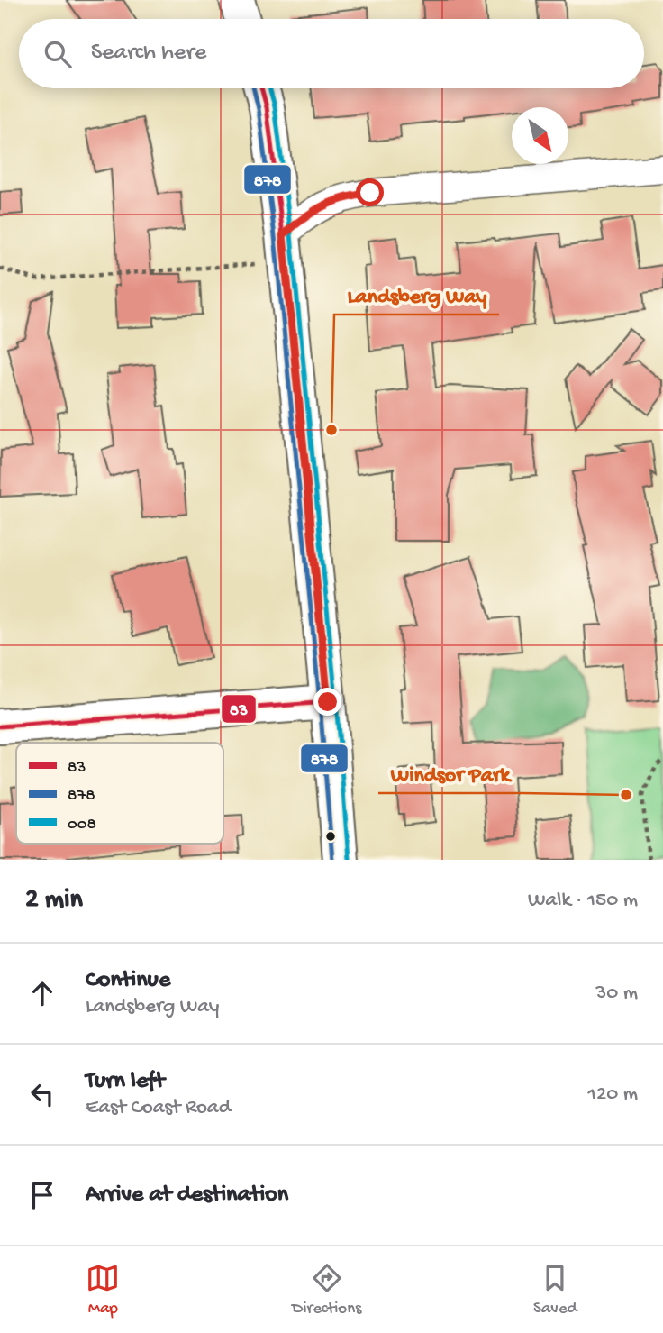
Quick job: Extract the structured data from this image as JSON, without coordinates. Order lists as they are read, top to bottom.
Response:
{
  "places": ["Landsberg Way", "Windsor Park"],
  "lines": ["transit line 83", "transit line 878", "transit line 008"],
  "legend": ["83", "878", "008"],
  "north": "bottom right",
  "page": {
    "search": "Search here",
    "heading": ["2 min", "Walk · 150 m"],
    "list": [
      ["Continue", "Landsberg Way", "30 m"],
      ["Turn left", "East Coast Road", "120 m"],
      "Arrive at destination"
    ],
    "nav": ["Map", "Directions", "Saved"]
  }
}
